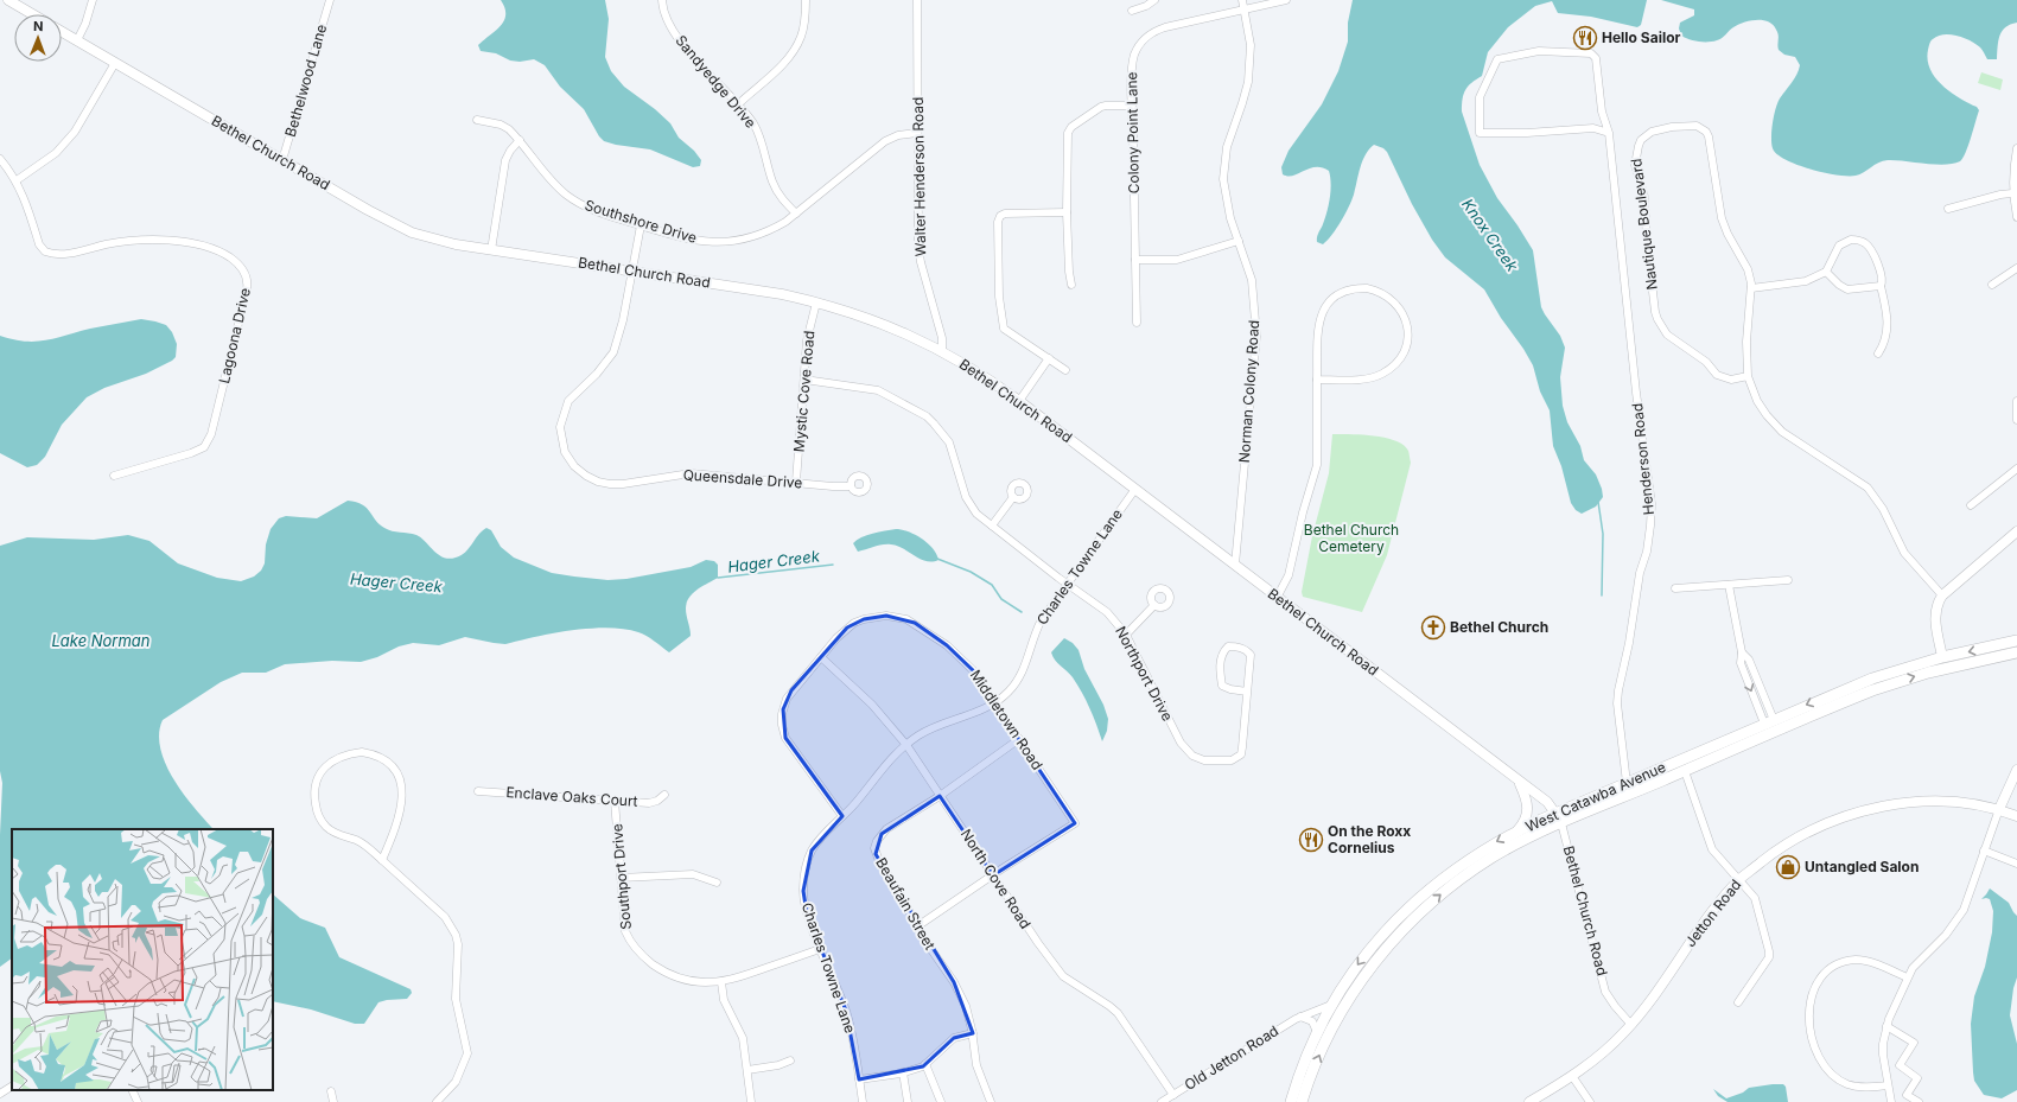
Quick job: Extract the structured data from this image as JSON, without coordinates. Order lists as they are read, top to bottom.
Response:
{
  "streets": {
    "main road": ["West Catawba Avenue"],
    "street": [
      "Bethelwood Lane",
      "Sandyedge Drive",
      "Colony Point Lane",
      "Bethel Church Road",
      "Walter Henderson Road",
      "Southshore Drive",
      "Nautique Boulevard",
      "Lagoona Drive",
      "Mystic Cove Road",
      "Norman Colony Road",
      "Henderson Road",
      "Queensdale Drive",
      "Charles Towne Lane",
      "Northport Drive",
      "Middletown Road",
      "Enclave Oaks Court",
      "Southport Drive",
      "North Cove Road",
      "Beaufain Street",
      "Jetton Road",
      "Old Jetton Road"
    ]
  },
  "crossings": [
    ["Bethelwood Lane", "Bethel Church Road"],
    ["Sandyedge Drive", "Southshore Drive"],
    ["Colony Point Lane", "Norman Colony Road"],
    ["Bethel Church Road", "Walter Henderson Road"],
    ["Bethel Church Road", "Mystic Cove Road"],
    ["Bethel Church Road", "Norman Colony Road"],
    ["Bethel Church Road", "Queensdale Drive"],
    ["Bethel Church Road", "Charles Towne Lane"],
    ["Bethel Church Road", "West Catawba Avenue"],
    ["Bethel Church Road", "Jetton Road"],
    ["Walter Henderson Road", "Southshore Drive"],
    ["Southshore Drive", "Queensdale Drive"],
    ["Mystic Cove Road", "Queensdale Drive"],
    ["Mystic Cove Road", "Northport Drive"],
    ["Henderson Road", "West Catawba Avenue"],
    ["Charles Towne Lane", "Northport Drive"],
    ["Charles Towne Lane", "Middletown Road"],
    ["Charles Towne Lane", "Southport Drive"],
    ["Charles Towne Lane", "North Cove Road"],
    ["Middletown Road", "North Cove Road"],
    ["Middletown Road", "Beaufain Street"],
    ["Enclave Oaks Court", "Southport Drive"],
    ["West Catawba Avenue", "Old Jetton Road"],
    ["North Cove Road", "Beaufain Street"],
    ["North Cove Road", "Old Jetton Road"]
  ],
  "water": ["Knox Creek", "Hager Creek", "Lake Norman"],
  "parks": ["Bethel Church Cemetery"],
  "places": {
    "restaurant": ["Hello Sailor", "On the Roxx Cornelius"],
    "church": ["Bethel Church"],
    "shop": ["Untangled Salon"]
  },
  "north": "top"
}
